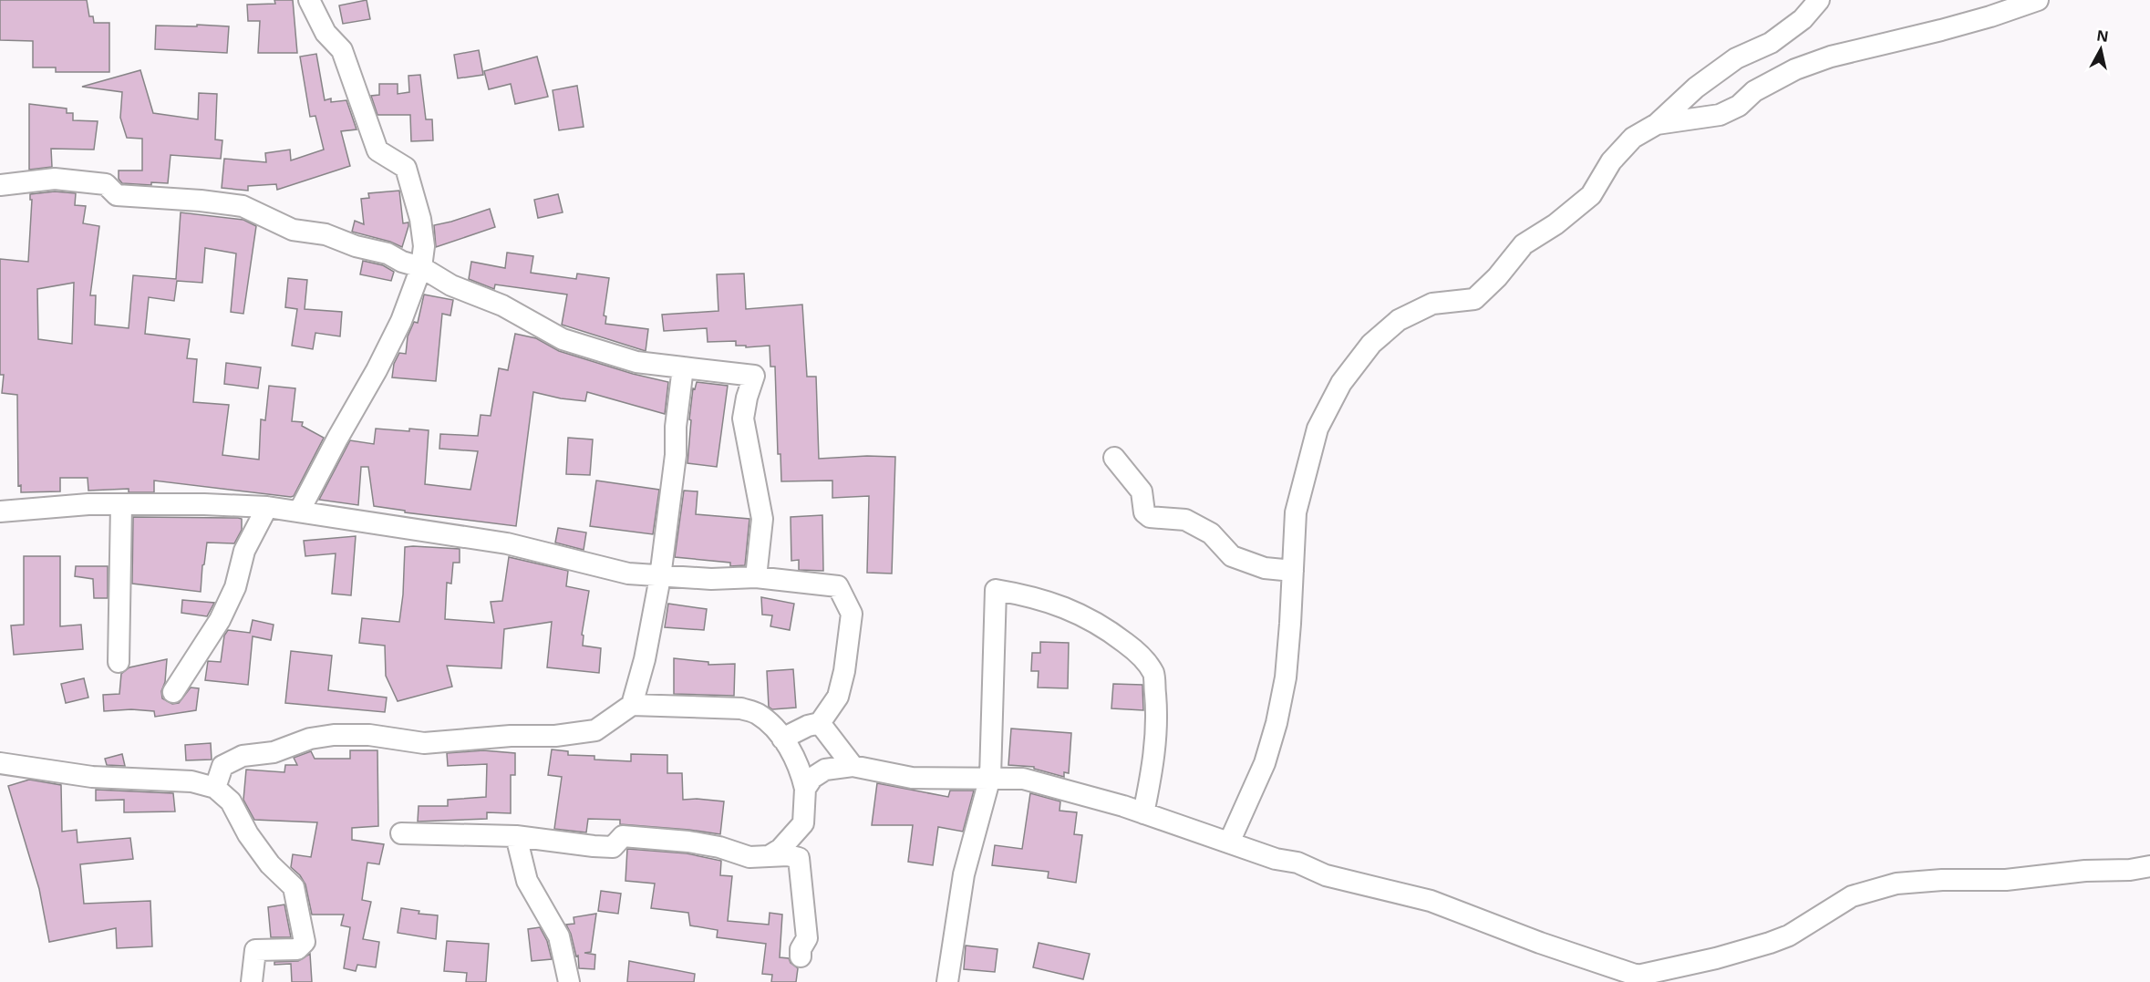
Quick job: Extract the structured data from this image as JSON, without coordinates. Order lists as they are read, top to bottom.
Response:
{
  "north": "top"
}
